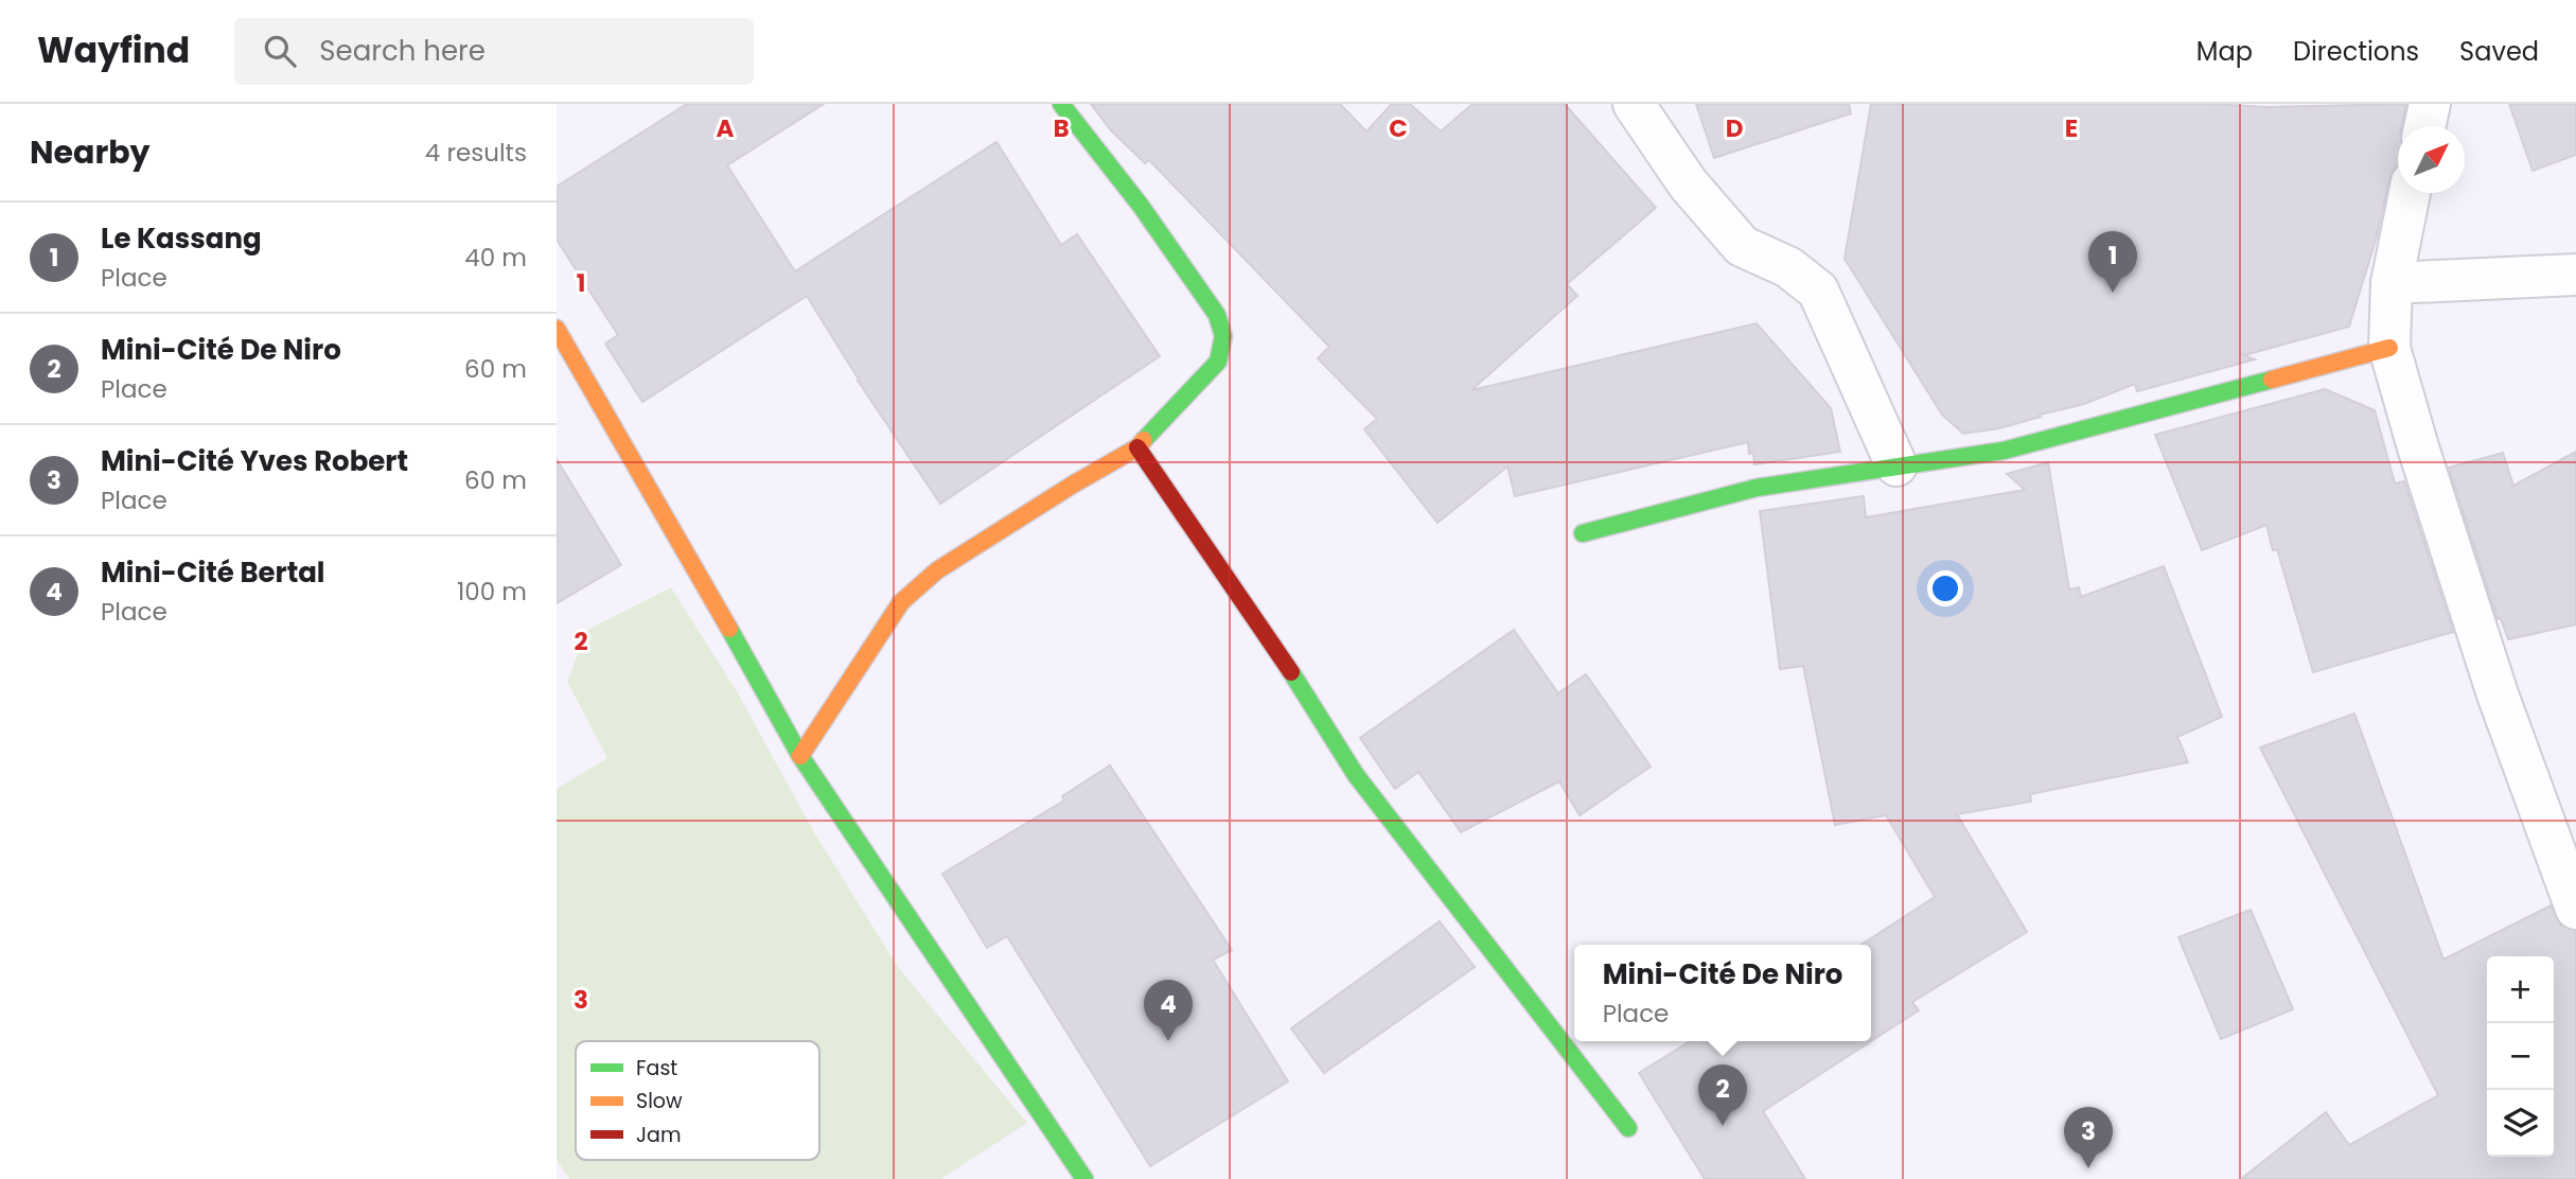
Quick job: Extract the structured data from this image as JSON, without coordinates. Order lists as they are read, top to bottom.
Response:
{
  "legend": ["Fast", "Slow", "Jam"],
  "north": "top right",
  "page": {
    "header": "Wayfind",
    "search": "Search here",
    "nav": ["Map", "Directions", "Saved"],
    "heading": ["Nearby", "4 results"],
    "list": [
      {
        "mark": "1",
        "name": "Le Kassang",
        "note": "Place",
        "value": "40 m"
      },
      {
        "mark": "2",
        "name": "Mini-Cité De Niro",
        "note": "Place",
        "value": "60 m"
      },
      {
        "mark": "3",
        "name": "Mini-Cité Yves Robert",
        "note": "Place",
        "value": "60 m"
      },
      {
        "mark": "4",
        "name": "Mini-Cité Bertal",
        "note": "Place",
        "value": "100 m"
      }
    ],
    "pins": [
      "1",
      "4",
      "2",
      "3"
    ],
    "popup": ["Mini-Cité De Niro", "Place"],
    "map_buttons": ["+", "−"]
  },
  "grid": {
    "columns": [
      "A",
      "B",
      "C",
      "D",
      "E"
    ],
    "rows": ["1", "2", "3"]
  }
}
